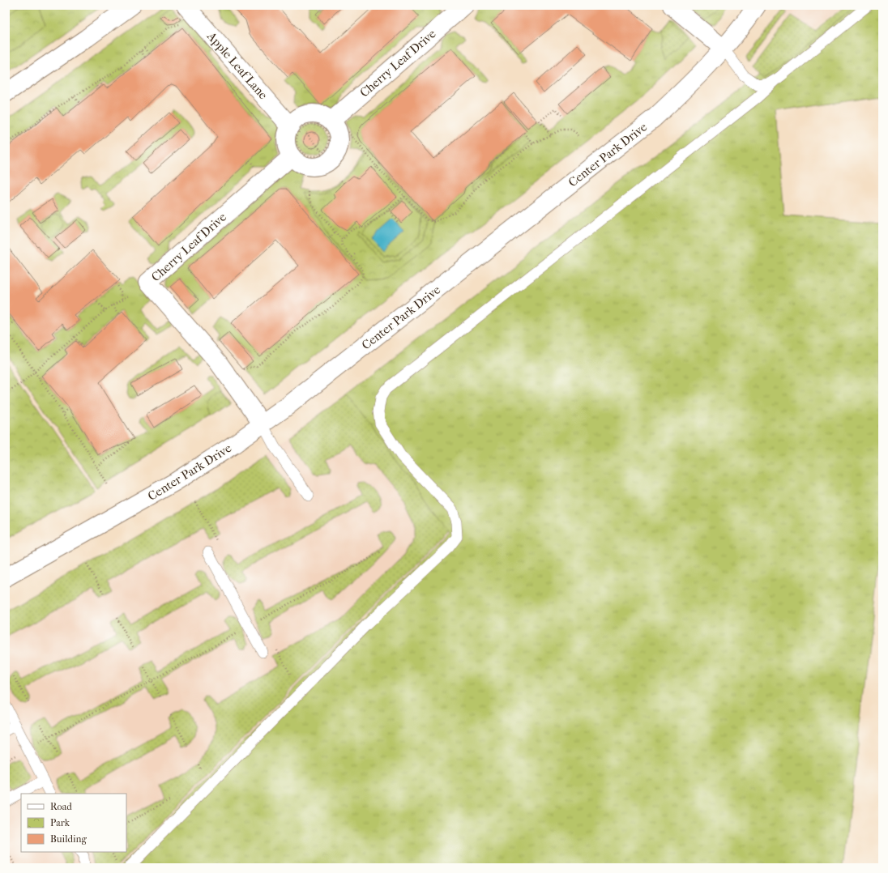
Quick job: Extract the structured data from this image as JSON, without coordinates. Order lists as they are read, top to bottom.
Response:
{
  "streets": {
    "street": ["Cherry Leaf Drive", "Apple Leaf Lane", "Center Park Drive"]
  },
  "crossings": [
    ["Cherry Leaf Drive", "Center Park Drive"]
  ],
  "legend": ["Road", "Park", "Building"]
}
